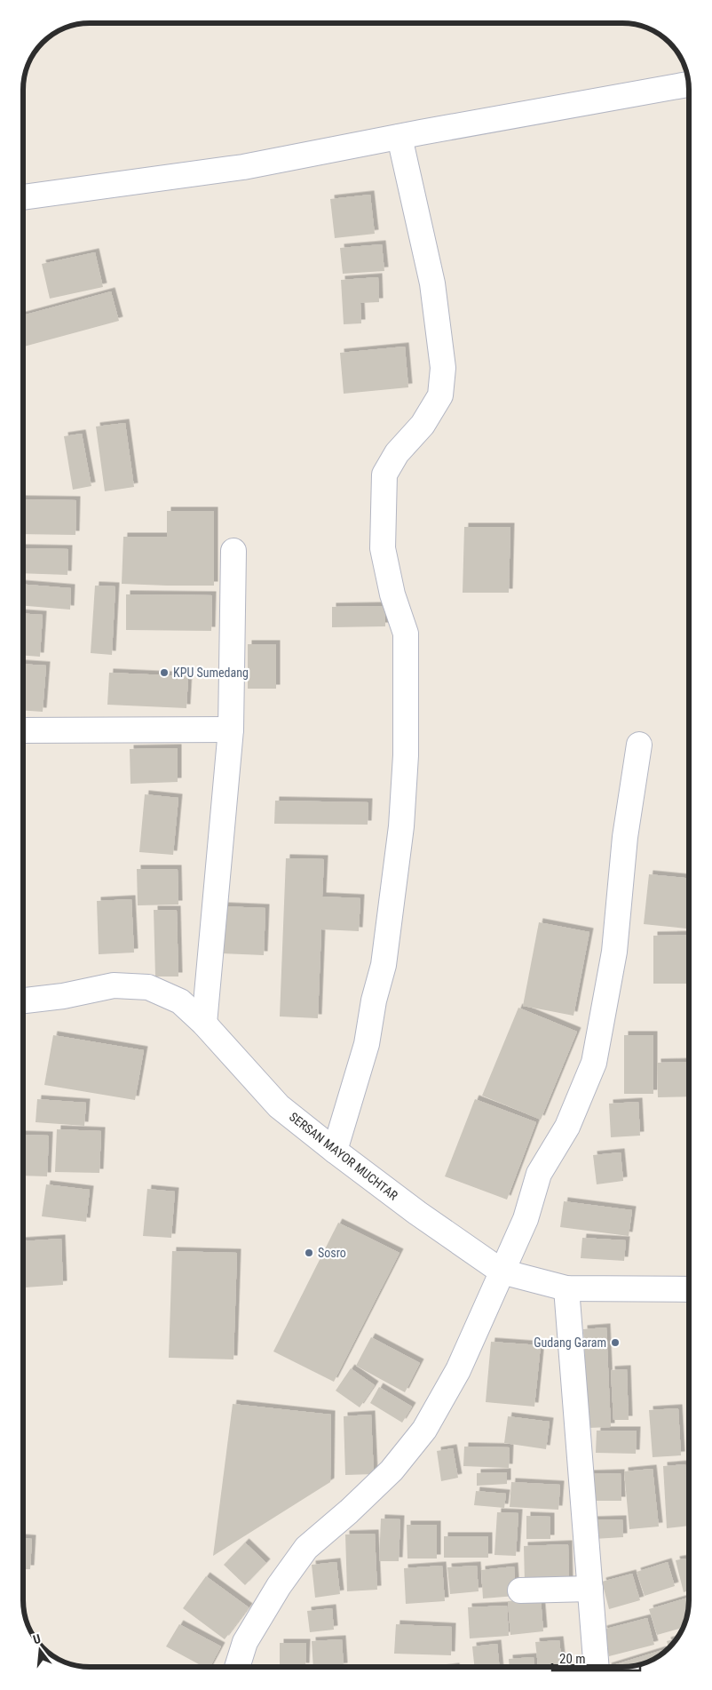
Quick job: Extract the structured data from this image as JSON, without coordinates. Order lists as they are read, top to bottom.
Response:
{
  "streets": {
    "street": ["SERSAN MAYOR MUCHTAR"]
  },
  "places": ["KPU Sumedang", "Sosro", "Gudang Garam"],
  "scale_bar": "20 m",
  "north": "top"
}
